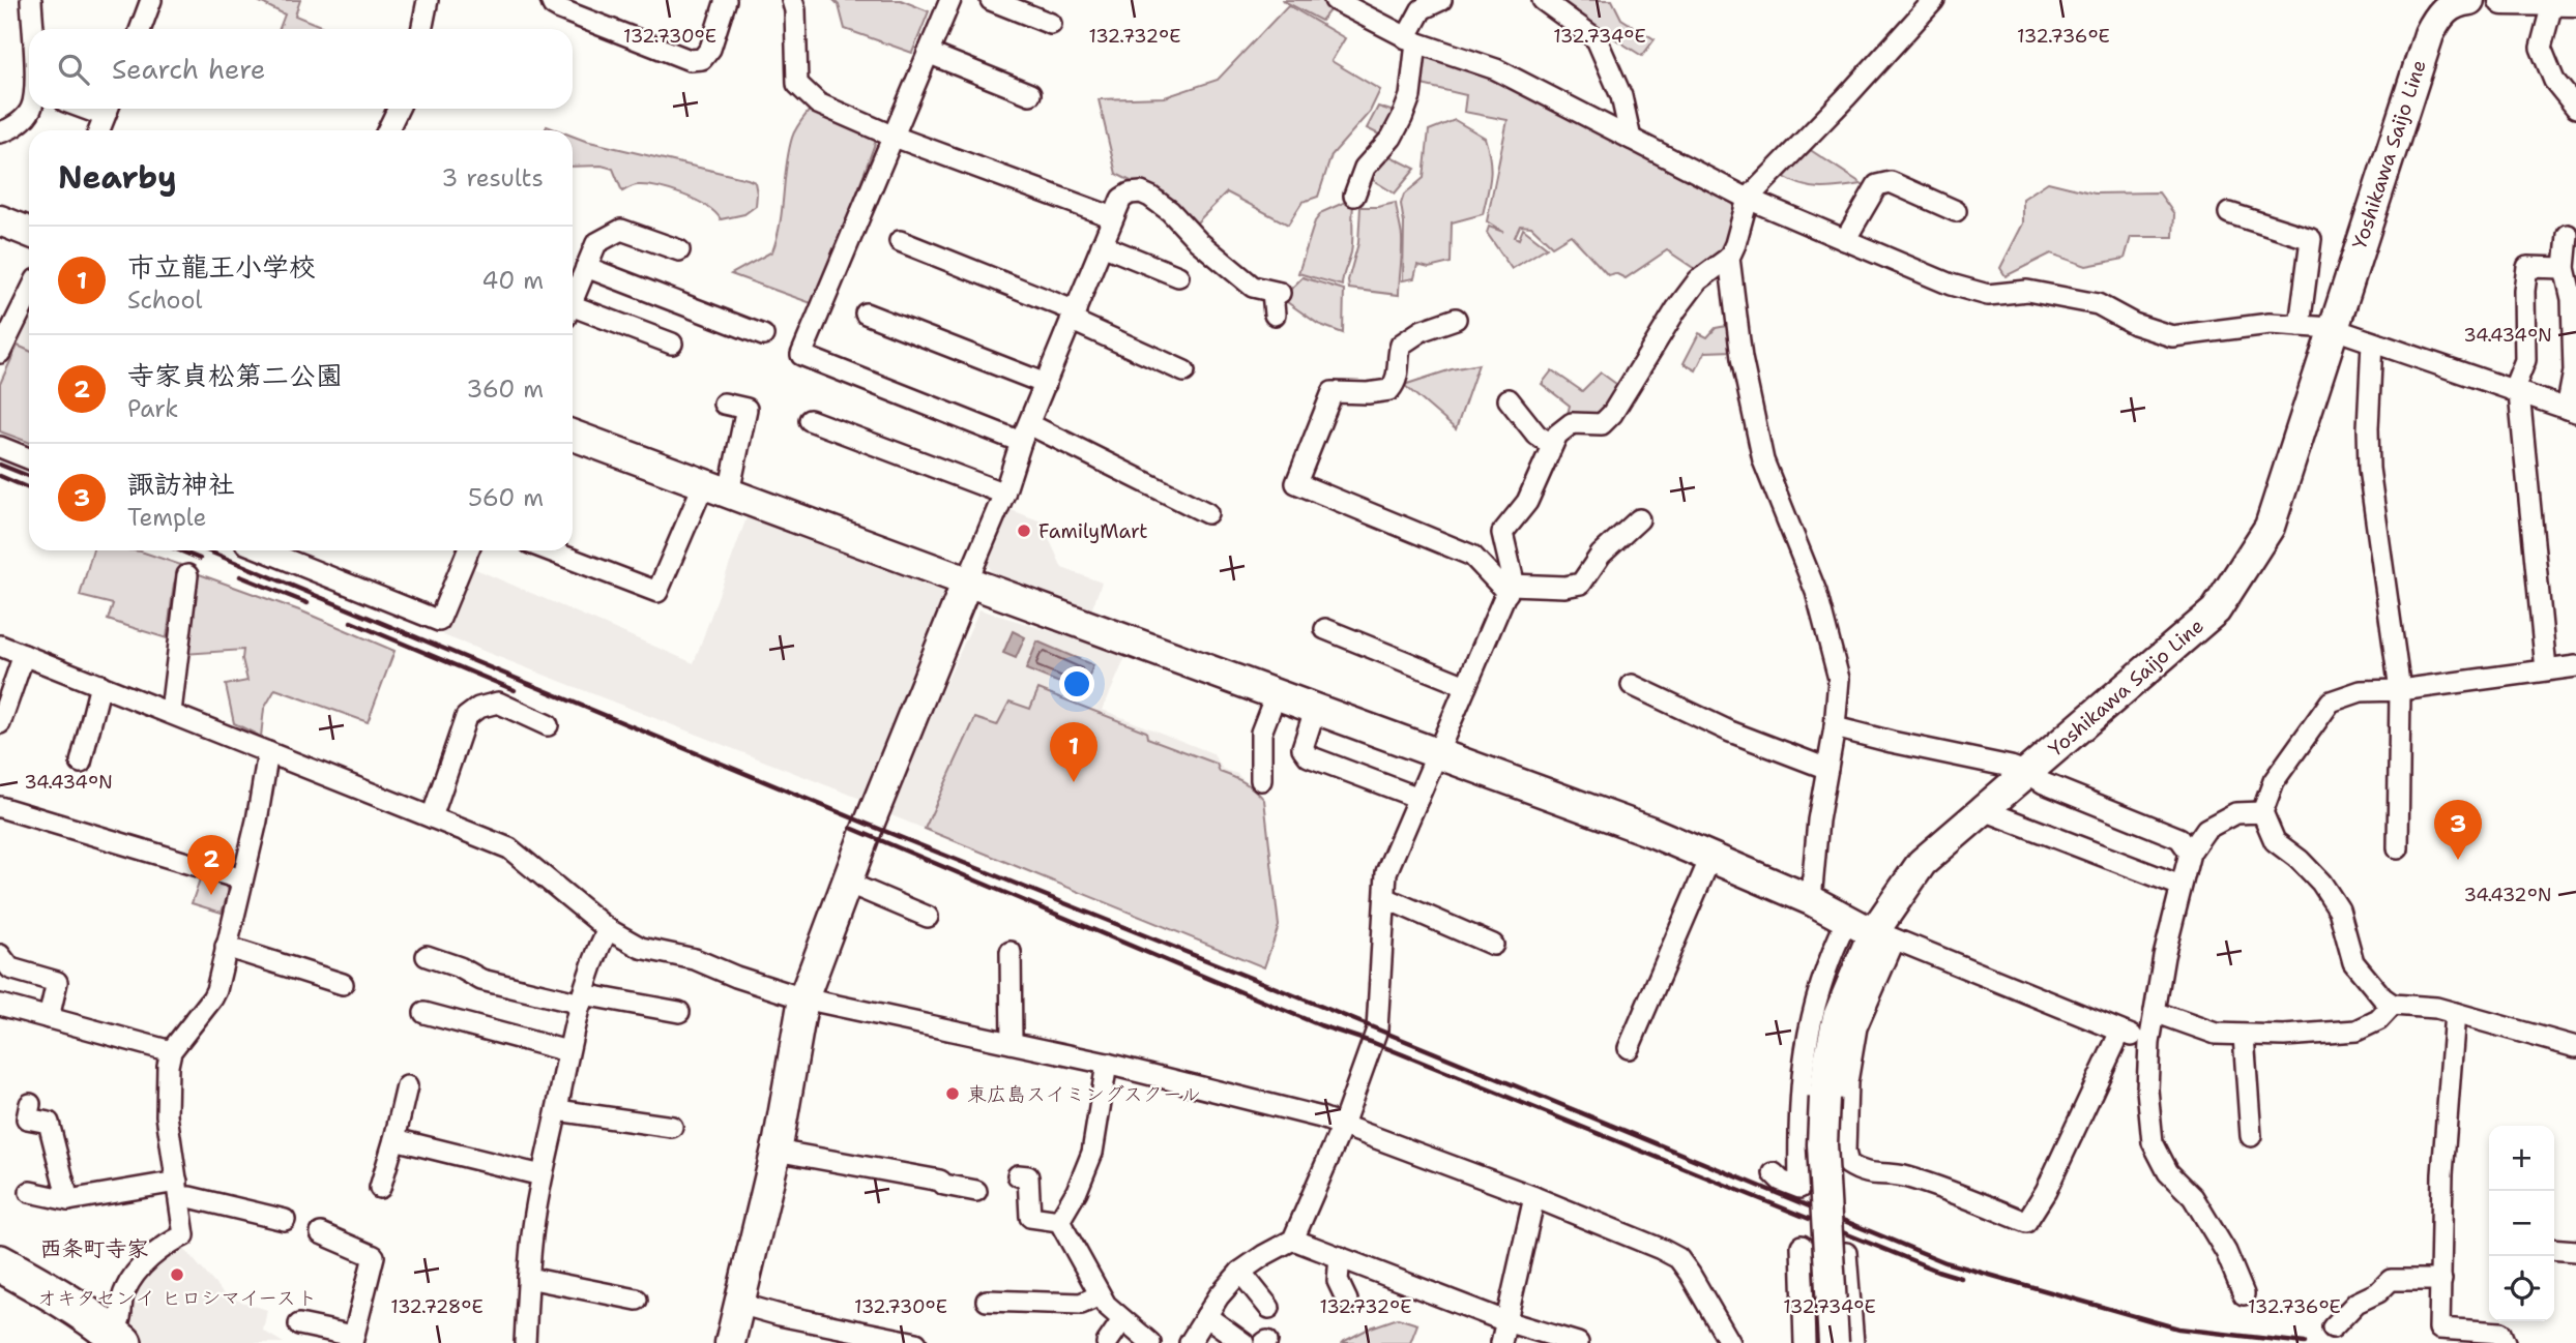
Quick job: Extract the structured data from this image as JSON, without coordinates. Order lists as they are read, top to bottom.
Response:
{
  "streets": {
    "street": ["Yoshikawa Saijo Line"]
  },
  "districts": ["西条町寺家"],
  "places": ["FamilyMart", "東広島スイミングスクール", "オキタセンイ ヒロシマイースト"],
  "page": {
    "search": "Search here",
    "heading": ["Nearby", "3 results"],
    "list": [
      {
        "mark": "1",
        "name": "市立龍王小学校",
        "note": "School",
        "value": "40 m"
      },
      {
        "mark": "2",
        "name": "寺家貞松第二公園",
        "note": "Park",
        "value": "360 m"
      },
      {
        "mark": "3",
        "name": "諏訪神社",
        "note": "Temple",
        "value": "560 m"
      }
    ],
    "pins": ["1", "3", "2"],
    "map_buttons": ["+", "−"]
  },
  "coordinates": [
    "132.730°E",
    "132.732°E",
    "132.734°E",
    "132.736°E",
    "34.434°N",
    "34.432°N",
    "132.728°E"
  ]
}
